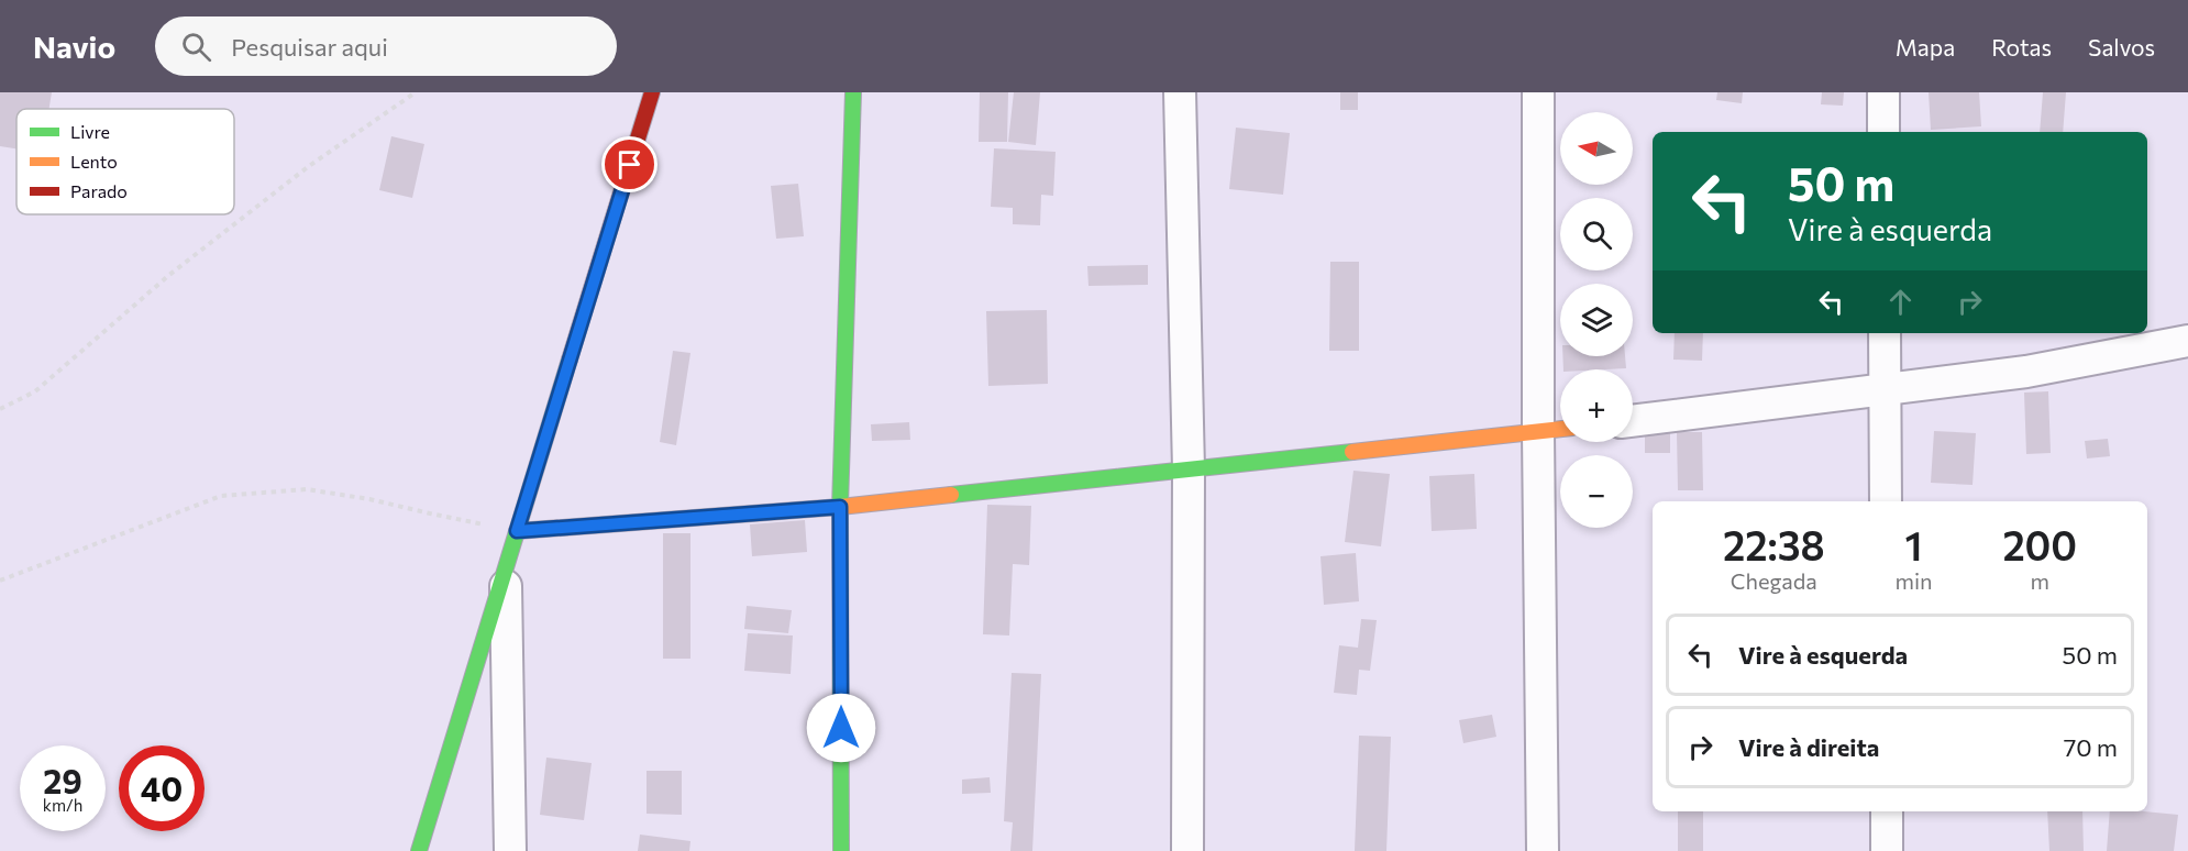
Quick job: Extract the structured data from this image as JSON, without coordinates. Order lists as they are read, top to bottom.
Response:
{
  "legend": ["Livre", "Lento", "Parado"],
  "north": "left",
  "page": {
    "header": "Navio",
    "search": "Pesquisar aqui",
    "nav": ["Mapa", "Rotas", "Salvos"],
    "map_buttons": ["+", "−"],
    "turn": ["50 m", "Vire à esquerda"],
    "eta": [
      "22:38",
      "Chegada",
      "1",
      "min",
      "200",
      "m"
    ],
    "list": [
      {
        "name": "Vire à esquerda",
        "value": "50 m"
      },
      {
        "name": "Vire à direita",
        "value": "70 m"
      }
    ],
    "speed": "29 km/h",
    "limit": "40"
  }
}
